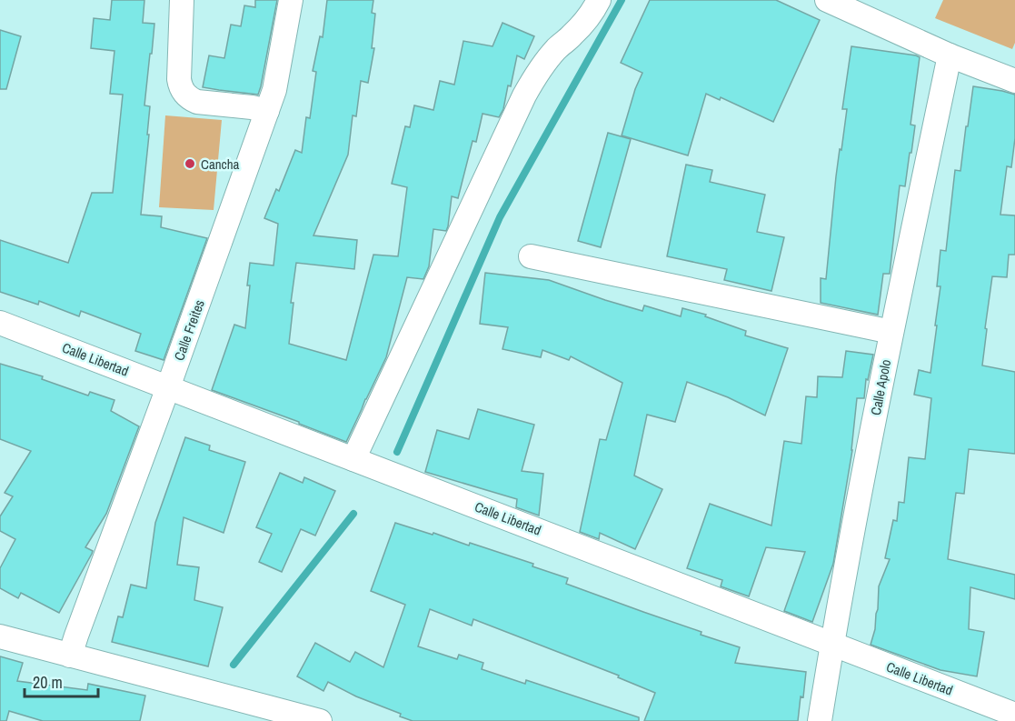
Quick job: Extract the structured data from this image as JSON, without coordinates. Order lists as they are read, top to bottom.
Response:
{
  "streets": {
    "street": ["Calle Freites", "Calle Libertad", "Calle Apolo"]
  },
  "crossings": [
    ["Calle Freites", "Calle Libertad"],
    ["Calle Libertad", "Calle Apolo"]
  ],
  "places": ["Cancha"],
  "scale_bar": "20 m"
}
